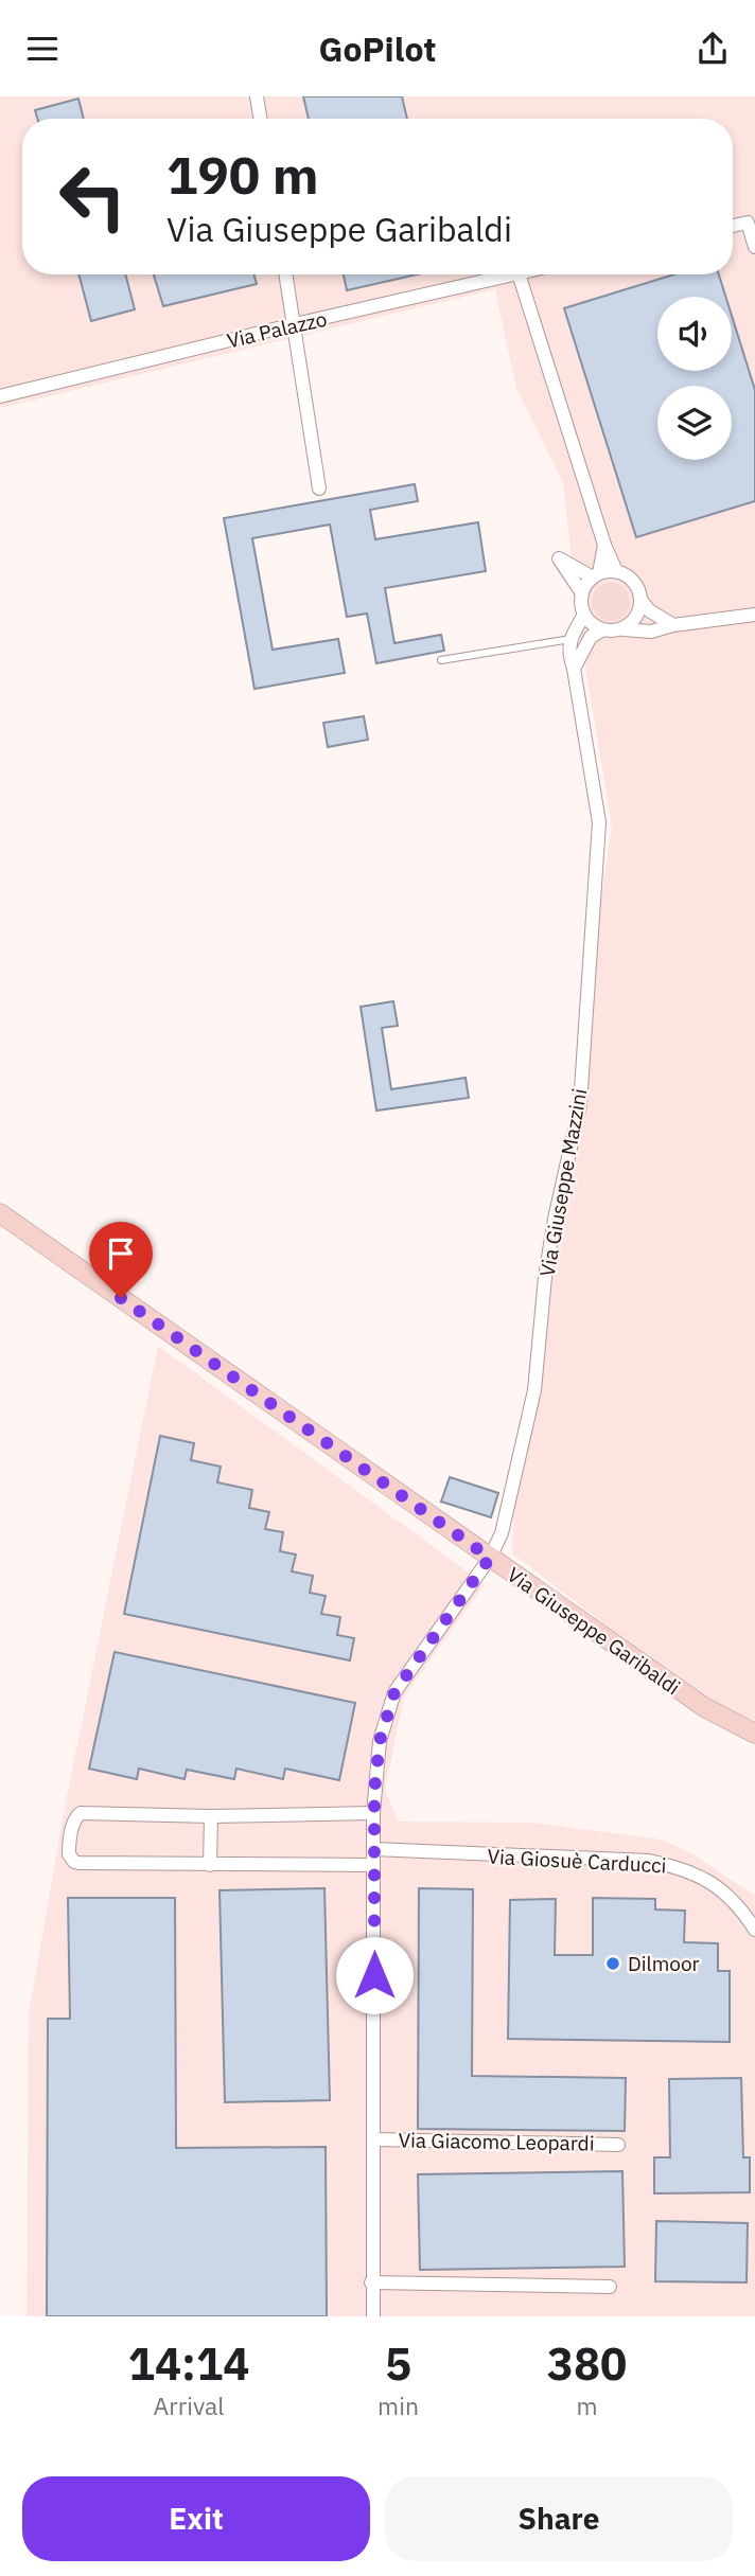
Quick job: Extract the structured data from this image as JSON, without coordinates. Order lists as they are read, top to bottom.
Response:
{
  "streets": {
    "street": [
      "Via Palazzo",
      "Via Giuseppe Mazzini",
      "Via Giuseppe Garibaldi",
      "Via Giosuè Carducci",
      "Via Giacomo Leopardi"
    ]
  },
  "crossings": [
    ["Via Giuseppe Mazzini", "Via Giuseppe Garibaldi"],
    ["Via Giuseppe Mazzini", "Via Giacomo Leopardi"],
    ["Via Giuseppe Garibaldi", "Via Giacomo Leopardi"],
    ["Via Giosuè Carducci", "Via Giacomo Leopardi"]
  ],
  "places": ["Dilmoor"],
  "page": {
    "header": "GoPilot",
    "turn": ["190 m", "Via Giuseppe Garibaldi"],
    "eta": [
      "14:14",
      "Arrival",
      "5",
      "min",
      "380",
      "m"
    ],
    "buttons": ["Exit", "Share"]
  }
}
